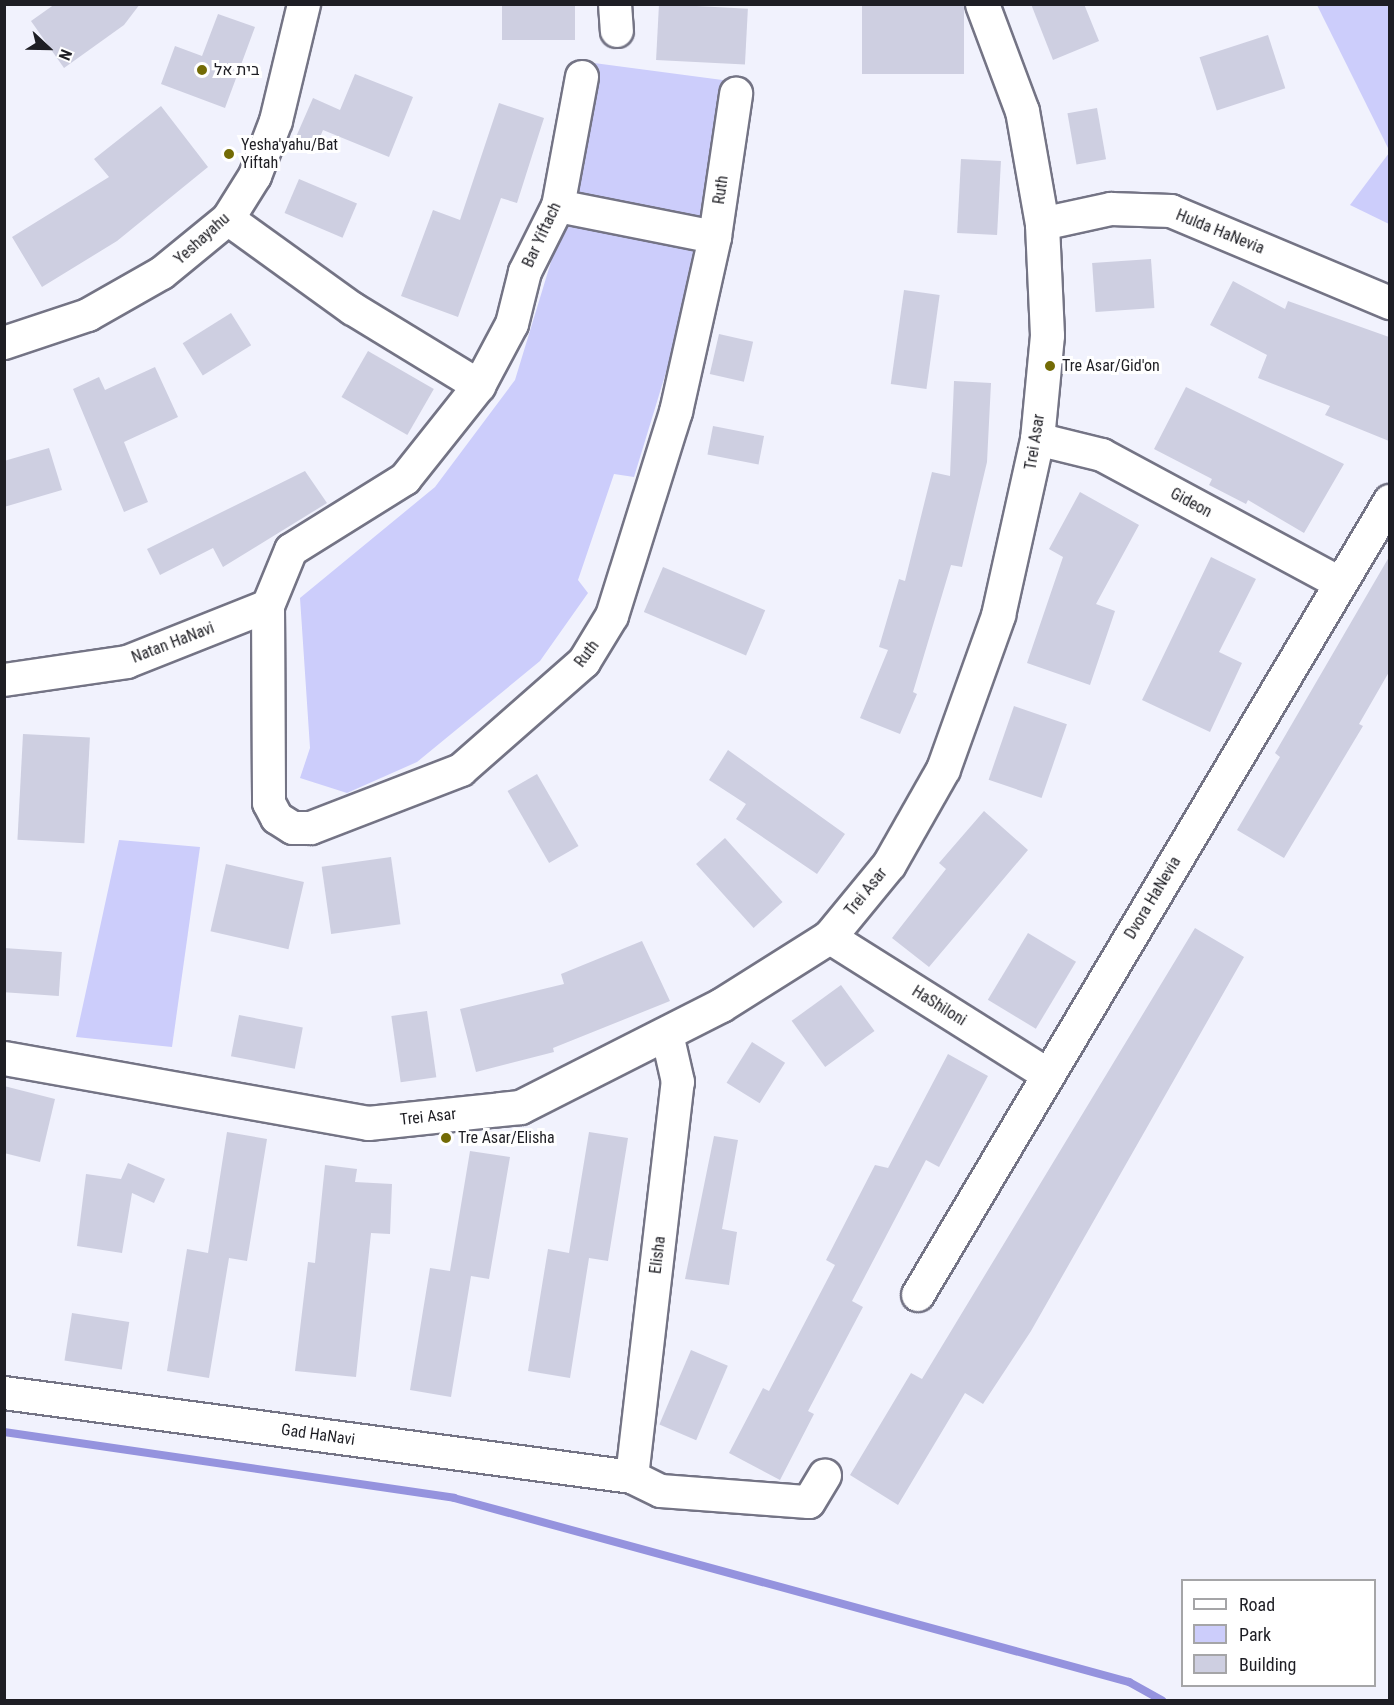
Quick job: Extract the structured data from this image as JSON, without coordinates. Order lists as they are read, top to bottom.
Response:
{
  "streets": {
    "street": [
      "Ruth",
      "Hulda HaNevia",
      "Bar Yiftach",
      "Yeshayahu",
      "Trei Asar",
      "Gideon",
      "Natan HaNavi",
      "Dvora HaNevia",
      "HaShiloni",
      "Elisha",
      "Gad HaNavi"
    ]
  },
  "crossings": [
    ["Ruth", "Bar Yiftach"],
    ["Ruth", "Natan HaNavi"],
    ["Hulda HaNevia", "Trei Asar"],
    ["Bar Yiftach", "Natan HaNavi"],
    ["Trei Asar", "Gideon"],
    ["Trei Asar", "HaShiloni"],
    ["Trei Asar", "Elisha"],
    ["Gideon", "Dvora HaNevia"],
    ["Dvora HaNevia", "HaShiloni"],
    ["Elisha", "Gad HaNavi"]
  ],
  "places": [
    "בית אל",
    "Yesha'yahu/Bat Yiftah",
    "Tre Asar/Gid'on",
    "Tre Asar/Elisha"
  ],
  "legend": ["Road", "Park", "Building"],
  "north": "right"
}
